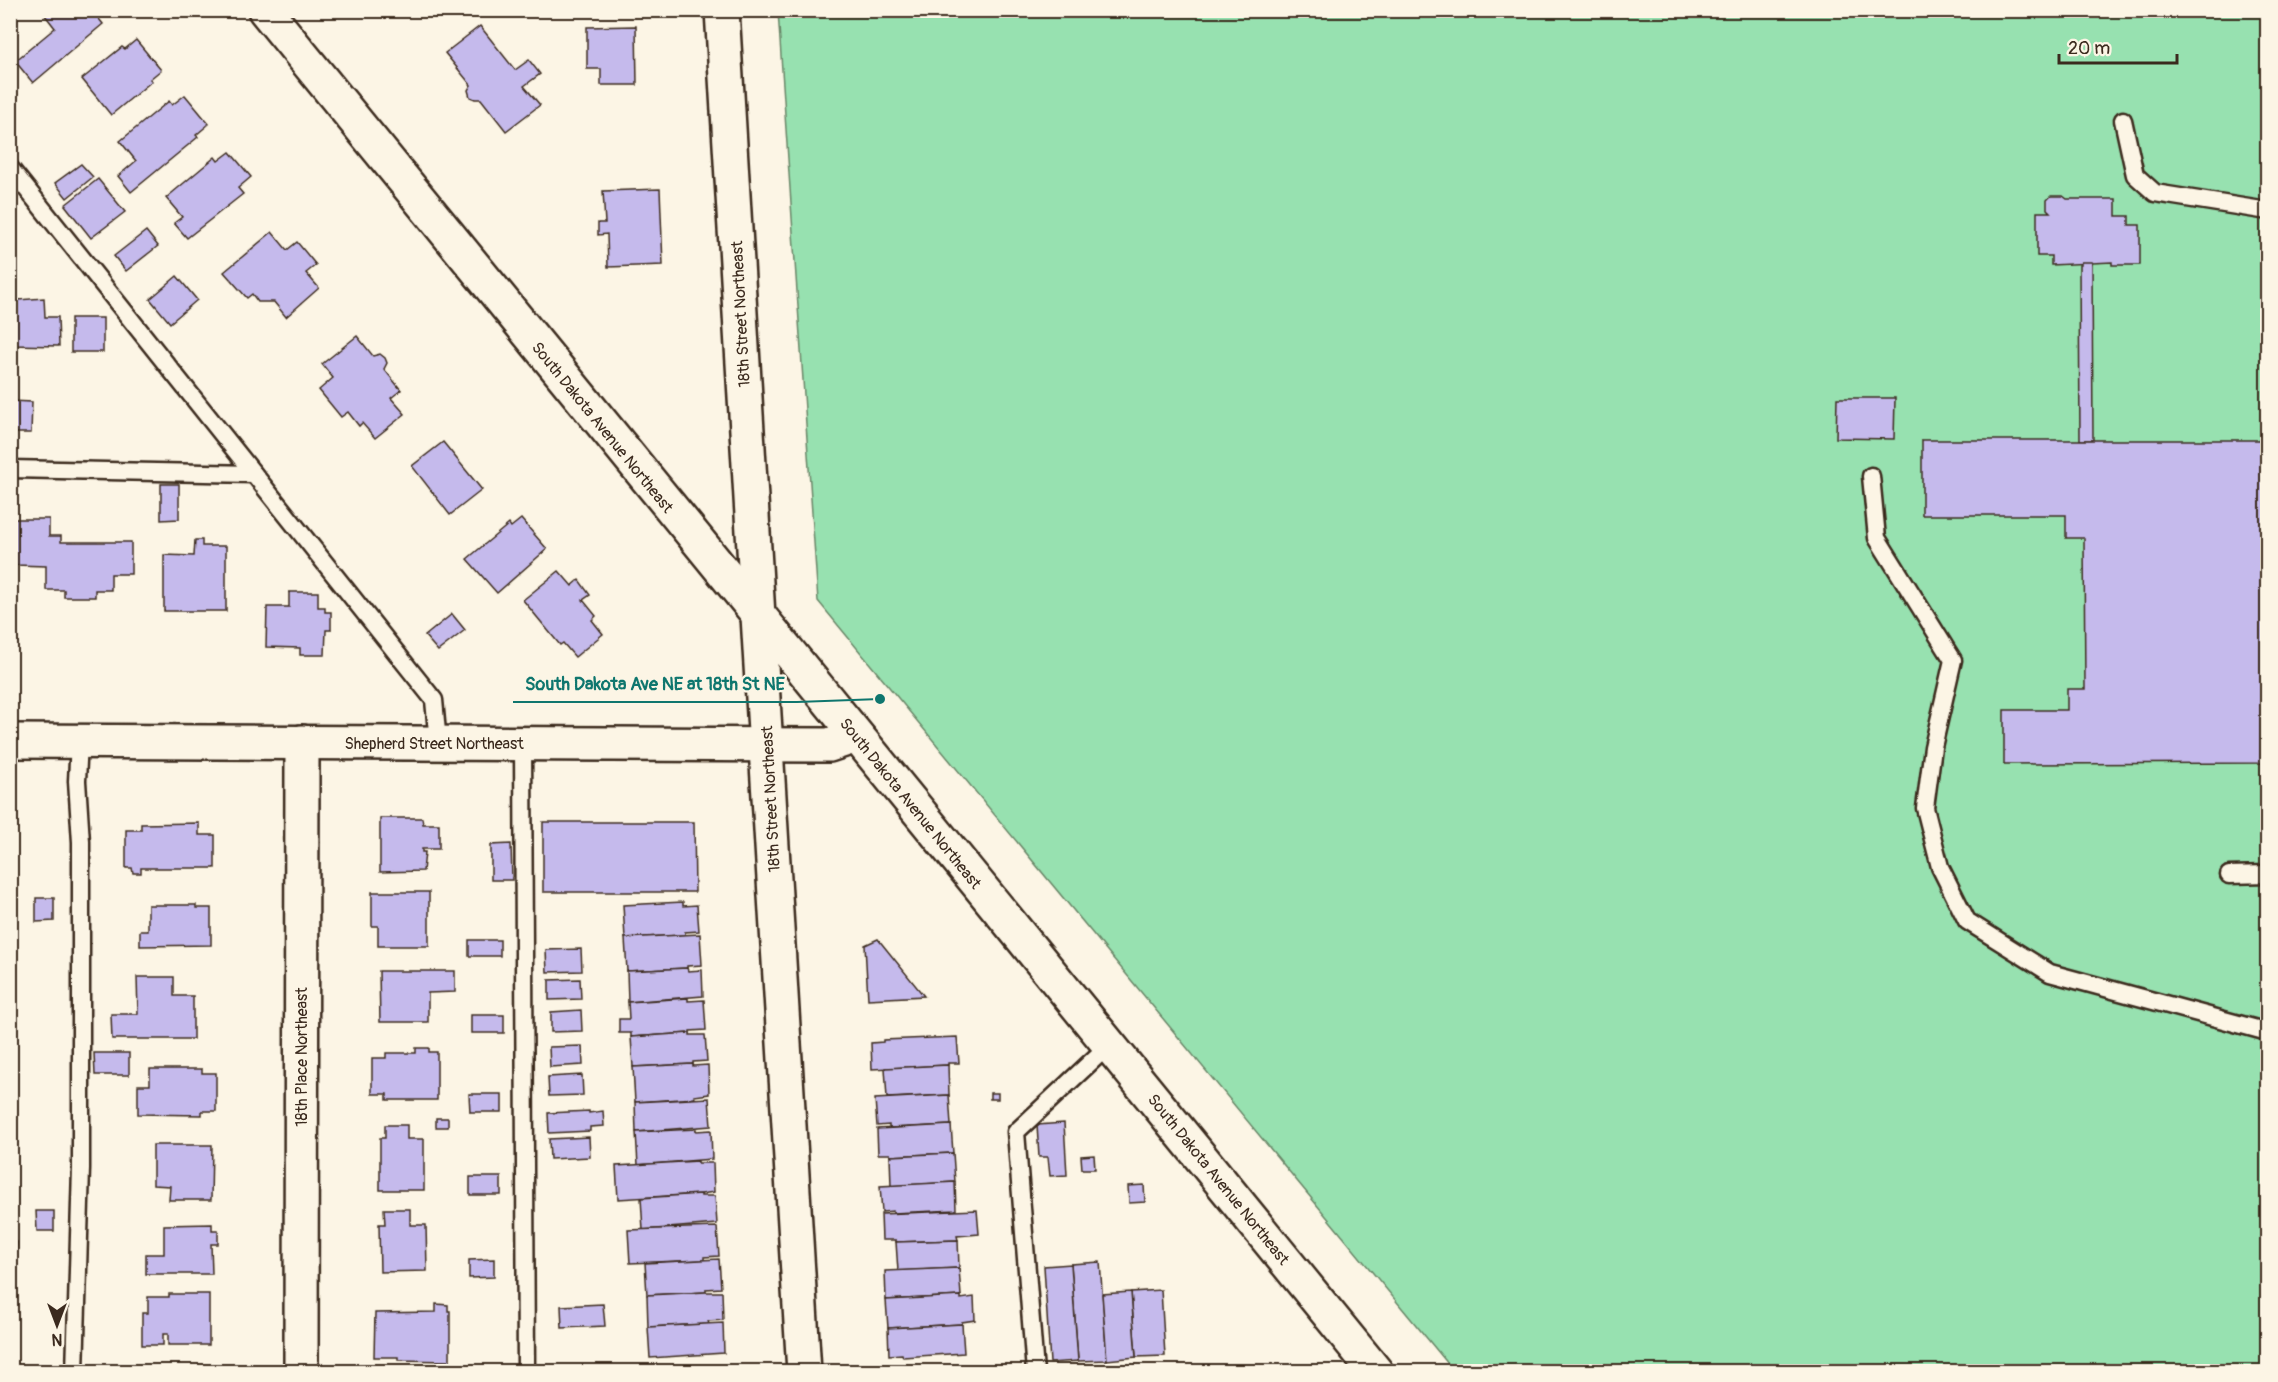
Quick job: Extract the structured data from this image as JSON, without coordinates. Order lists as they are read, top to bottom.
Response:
{
  "streets": {
    "main road": [
      "18th Street Northeast",
      "South Dakota Avenue Northeast",
      "Shepherd Street Northeast",
      "18th Place Northeast"
    ]
  },
  "crossings": [
    ["18th Street Northeast", "South Dakota Avenue Northeast"],
    ["18th Street Northeast", "Shepherd Street Northeast"],
    ["South Dakota Avenue Northeast", "Shepherd Street Northeast"],
    ["Shepherd Street Northeast", "18th Place Northeast"]
  ],
  "places": ["South Dakota Ave NE at 18th St NE"],
  "scale_bar": "20 m",
  "north": "bottom"
}
